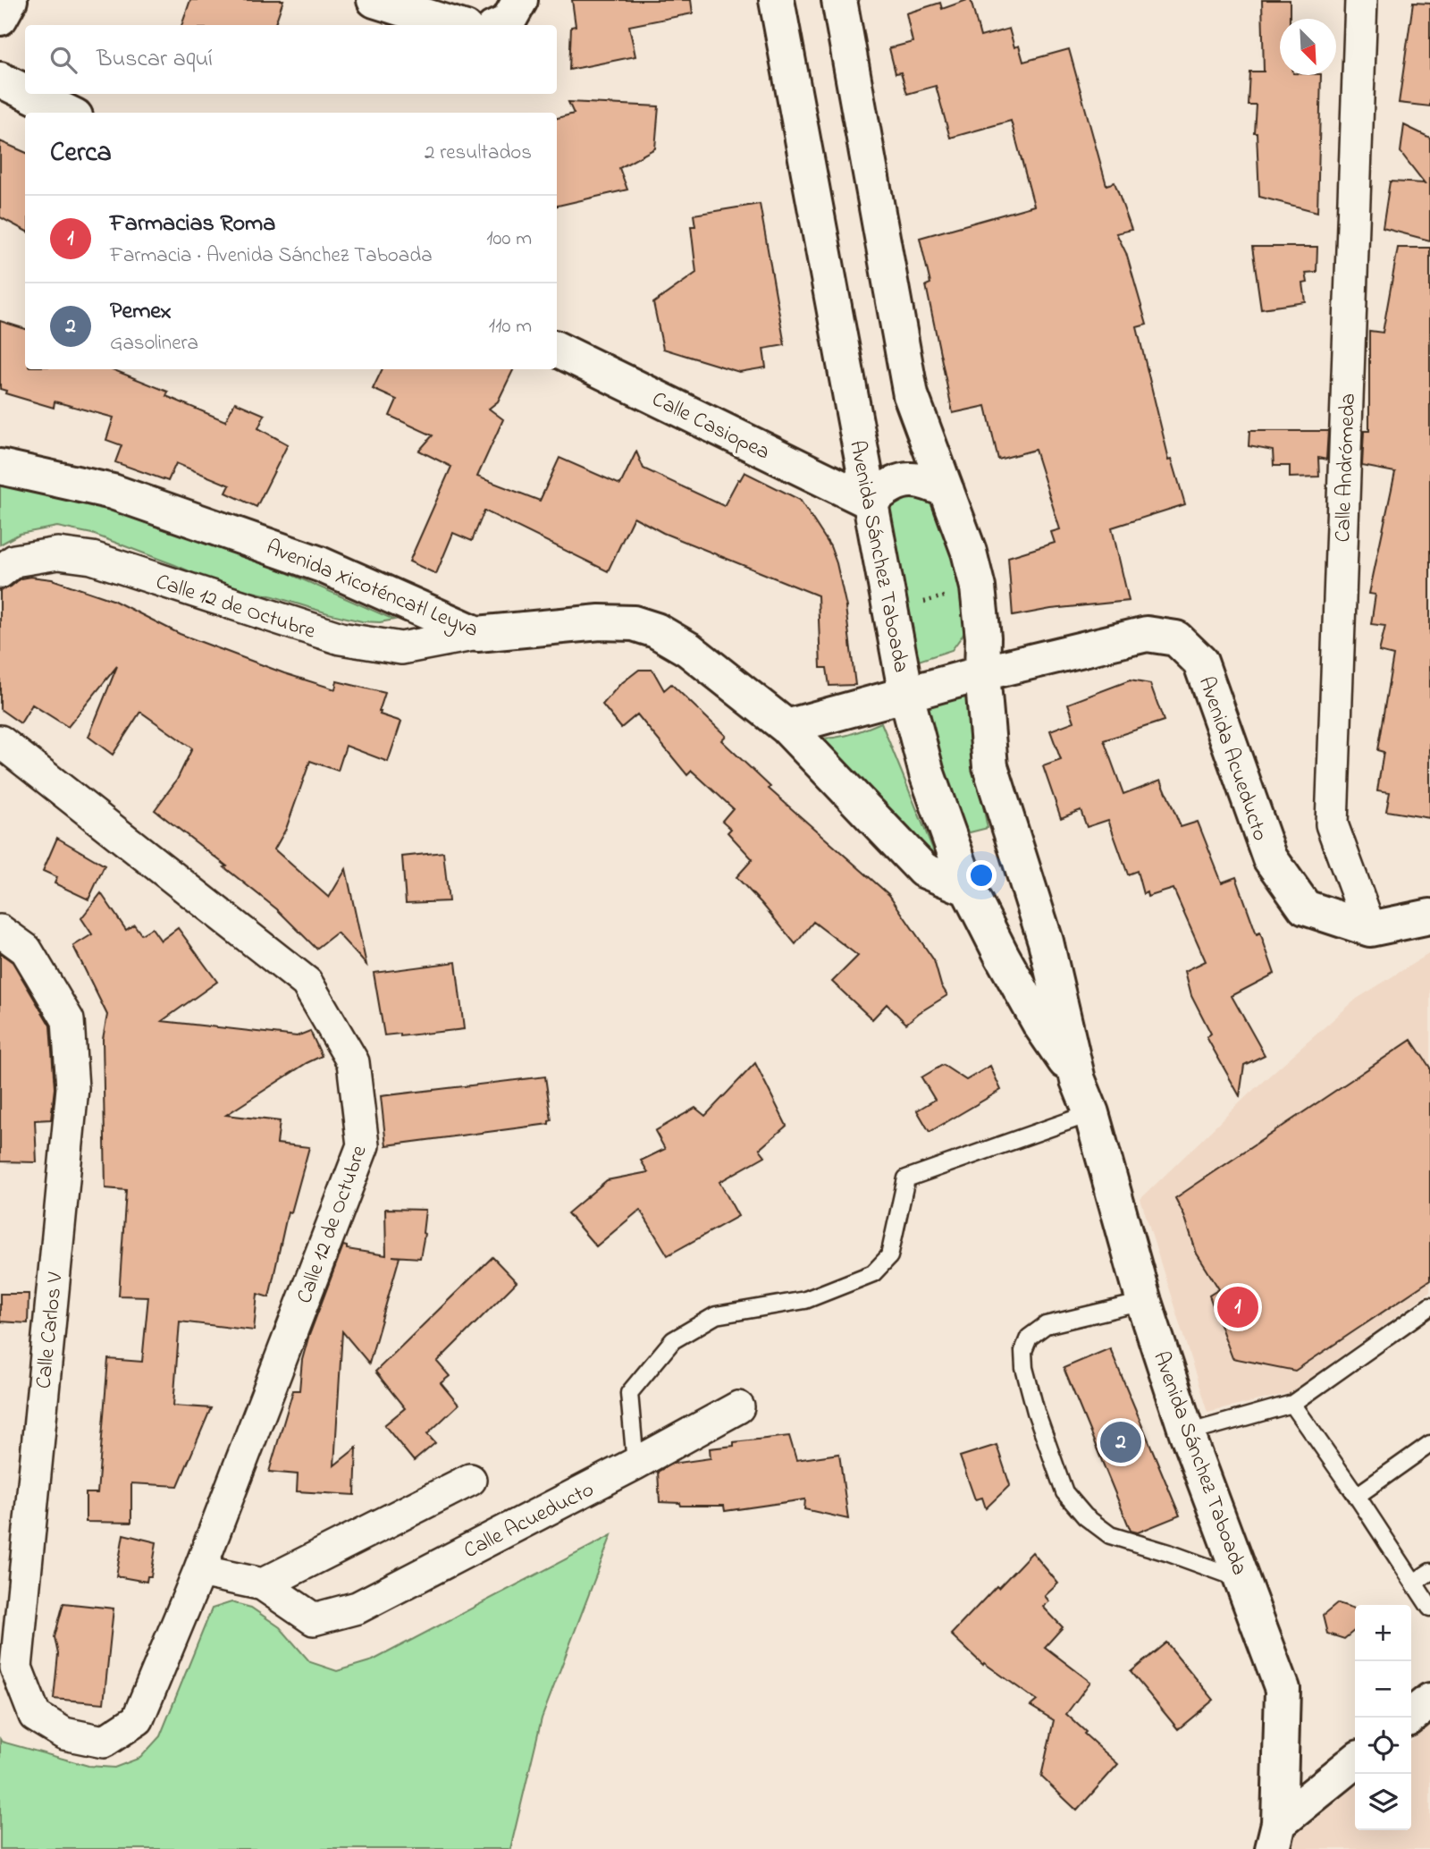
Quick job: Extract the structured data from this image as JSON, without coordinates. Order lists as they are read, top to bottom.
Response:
{
  "streets": {
    "main road": [
      "Calle Casiopea",
      "Avenida Sánchez Taboada",
      "Avenida Xicoténcatl Leyva",
      "Avenida Acueducto"
    ],
    "street": [
      "Calle Andrómeda",
      "Calle 12 de Octubre",
      "Calle Carlos V",
      "Calle Acueducto"
    ]
  },
  "crossings": [
    ["Calle Casiopea", "Avenida Sánchez Taboada"],
    ["Calle Andrómeda", "Avenida Acueducto"],
    ["Avenida Sánchez Taboada", "Avenida Xicoténcatl Leyva"],
    ["Avenida Sánchez Taboada", "Avenida Acueducto"],
    ["Avenida Xicoténcatl Leyva", "Calle 12 de Octubre"],
    ["Calle 12 de Octubre", "Calle Carlos V"]
  ],
  "north": "bottom right",
  "page": {
    "search": "Buscar aquí",
    "heading": ["Cerca", "2 resultados"],
    "list": [
      {
        "mark": "1",
        "name": "Farmacias Roma",
        "note": "Farmacia · Avenida Sánchez Taboada",
        "value": "100 m"
      },
      {
        "mark": "2",
        "name": "Pemex",
        "note": "Gasolinera",
        "value": "110 m"
      }
    ],
    "pins": ["1", "2"],
    "map_buttons": ["+", "−"]
  }
}
